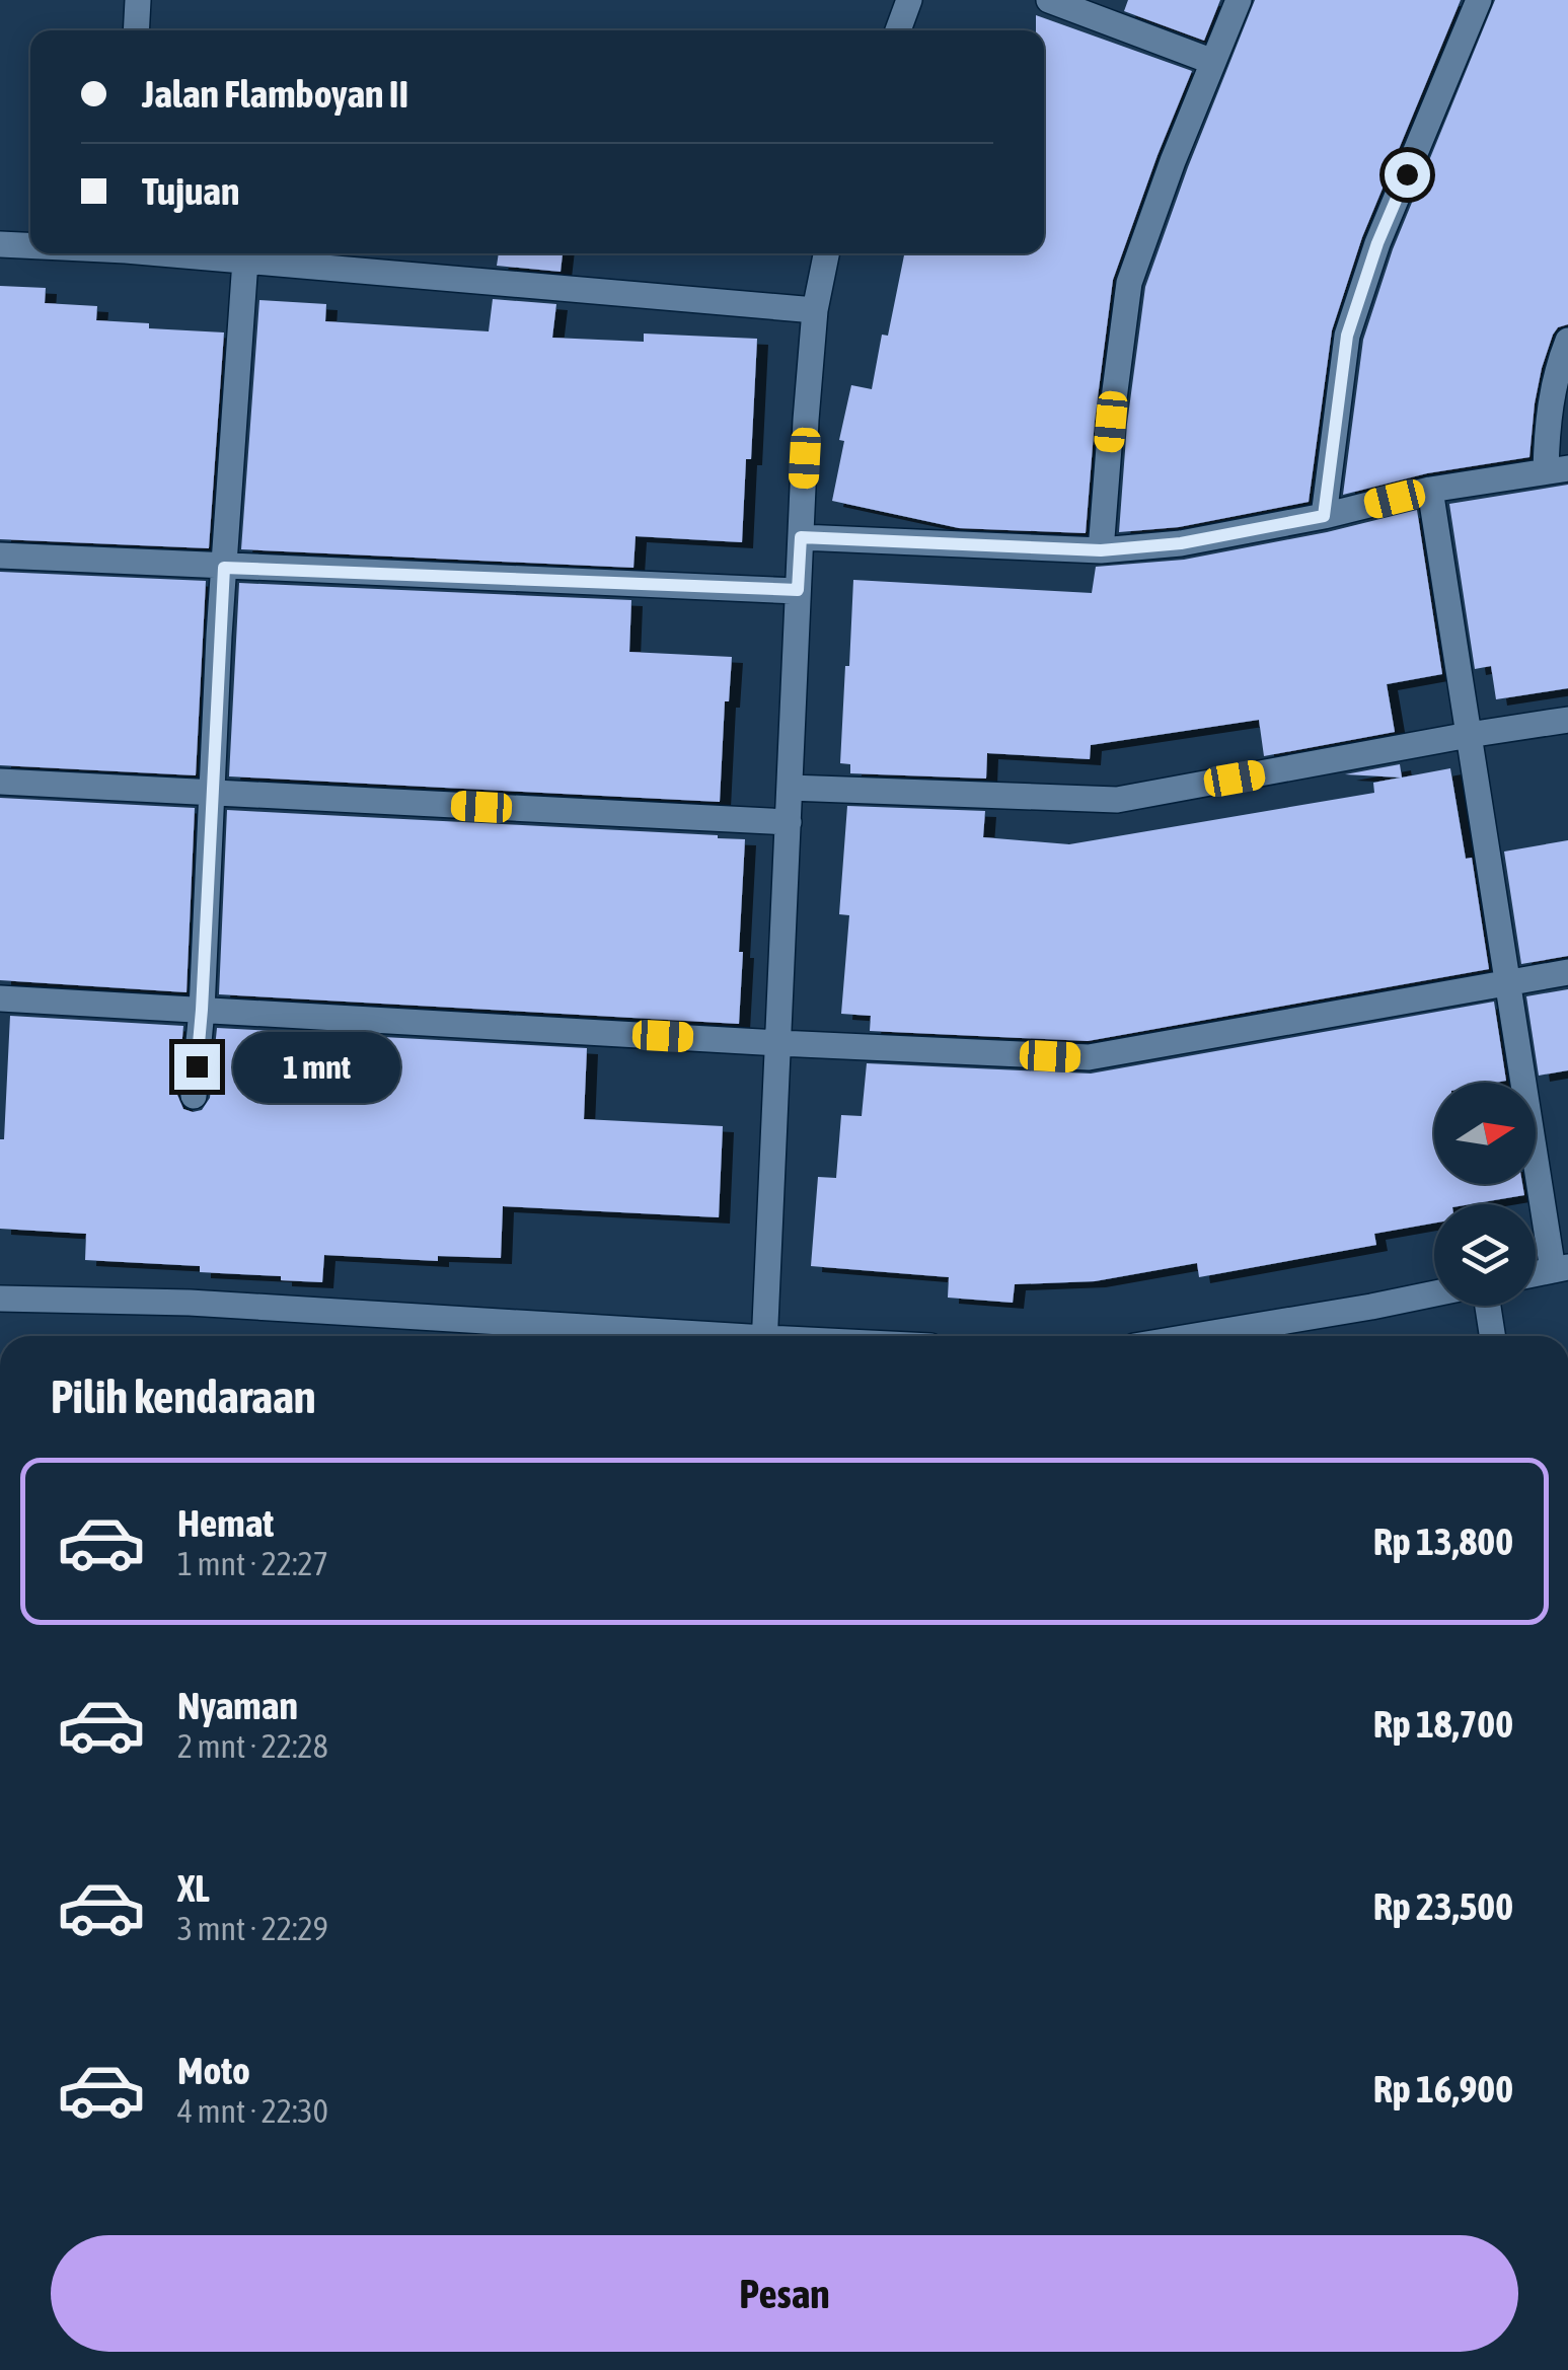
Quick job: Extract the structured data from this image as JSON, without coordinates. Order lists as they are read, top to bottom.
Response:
{
  "north": "right",
  "page": {
    "banner": ["Jalan Flamboyan II", "Tujuan"],
    "bubble": "1 mnt",
    "heading": "Pilih kendaraan",
    "list": [
      {
        "name": "Hemat",
        "note": "1 mnt · 22:27",
        "value": "Rp 13,800"
      },
      {
        "name": "Nyaman",
        "note": "2 mnt · 22:28",
        "value": "Rp 18,700"
      },
      {
        "name": "XL",
        "note": "3 mnt · 22:29",
        "value": "Rp 23,500"
      },
      {
        "name": "Moto",
        "note": "4 mnt · 22:30",
        "value": "Rp 16,900"
      }
    ],
    "buttons": "Pesan"
  }
}
